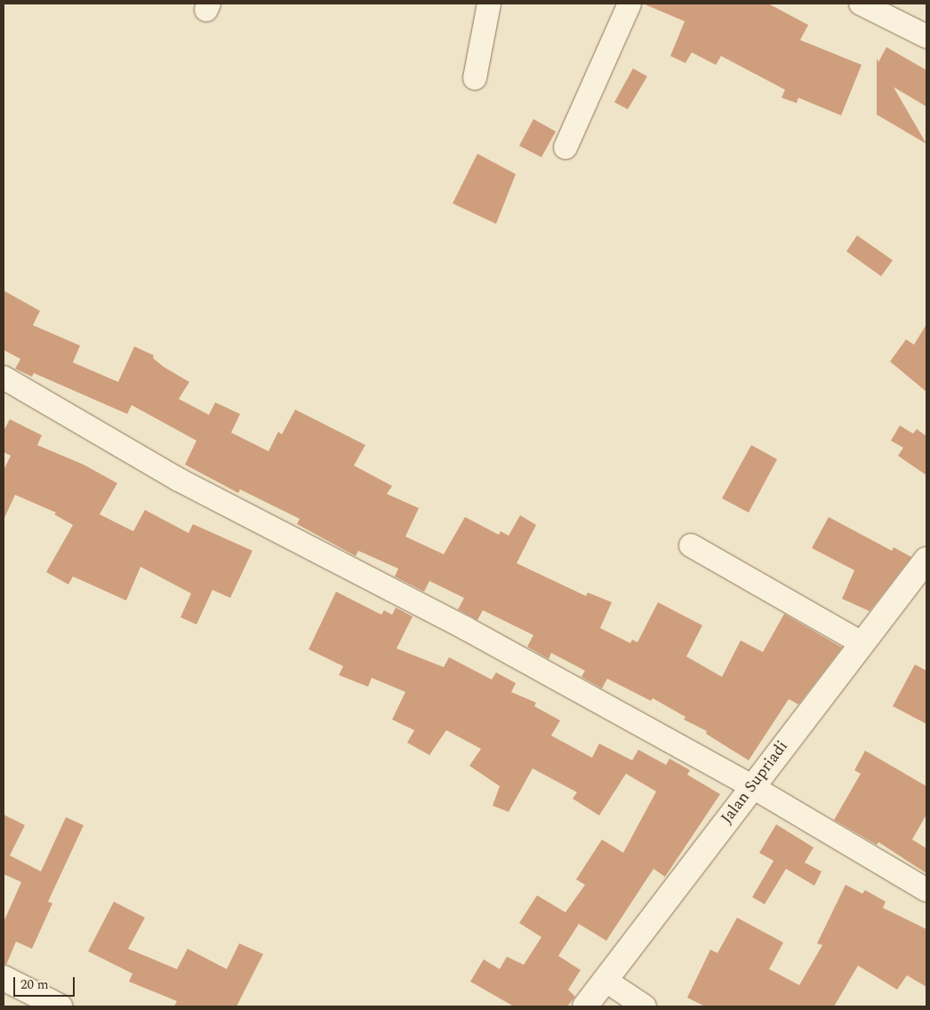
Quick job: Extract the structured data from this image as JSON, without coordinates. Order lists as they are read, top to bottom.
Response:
{
  "streets": {
    "main road": ["Jalan Supriadi"]
  },
  "scale_bar": "20 m"
}
